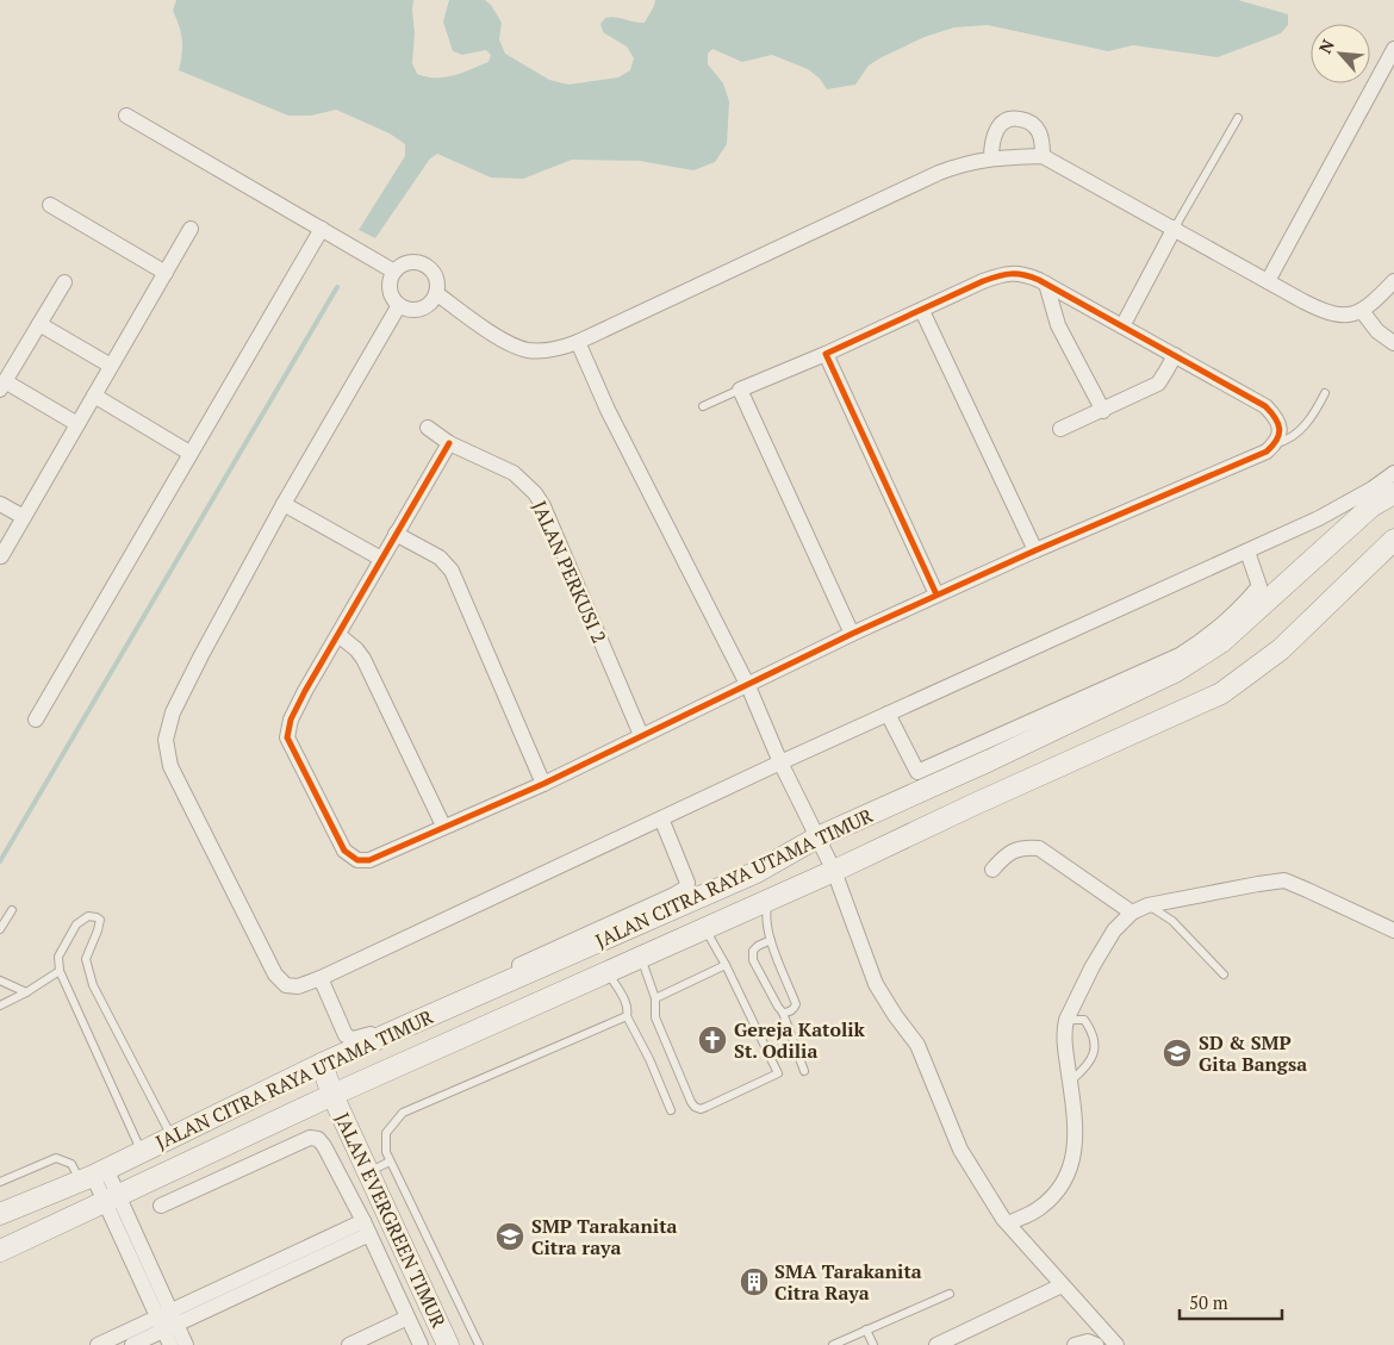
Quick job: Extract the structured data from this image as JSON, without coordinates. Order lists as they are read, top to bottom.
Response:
{
  "streets": {
    "main road": ["JALAN CITRA RAYA UTAMA TIMUR", "JALAN EVERGREEN TIMUR"],
    "street": ["JALAN PERKUSI 2"]
  },
  "crossings": [
    ["JALAN CITRA RAYA UTAMA TIMUR", "JALAN EVERGREEN TIMUR"]
  ],
  "places": {
    "church": ["Gereja Katolik St. Odilia"],
    "school or university": ["SD & SMP Gita Bangsa", "SMP Tarakanita Citra raya"],
    "building": ["SMA Tarakanita Citra Raya"]
  },
  "scale_bar": "50 m",
  "north": "top left"
}
